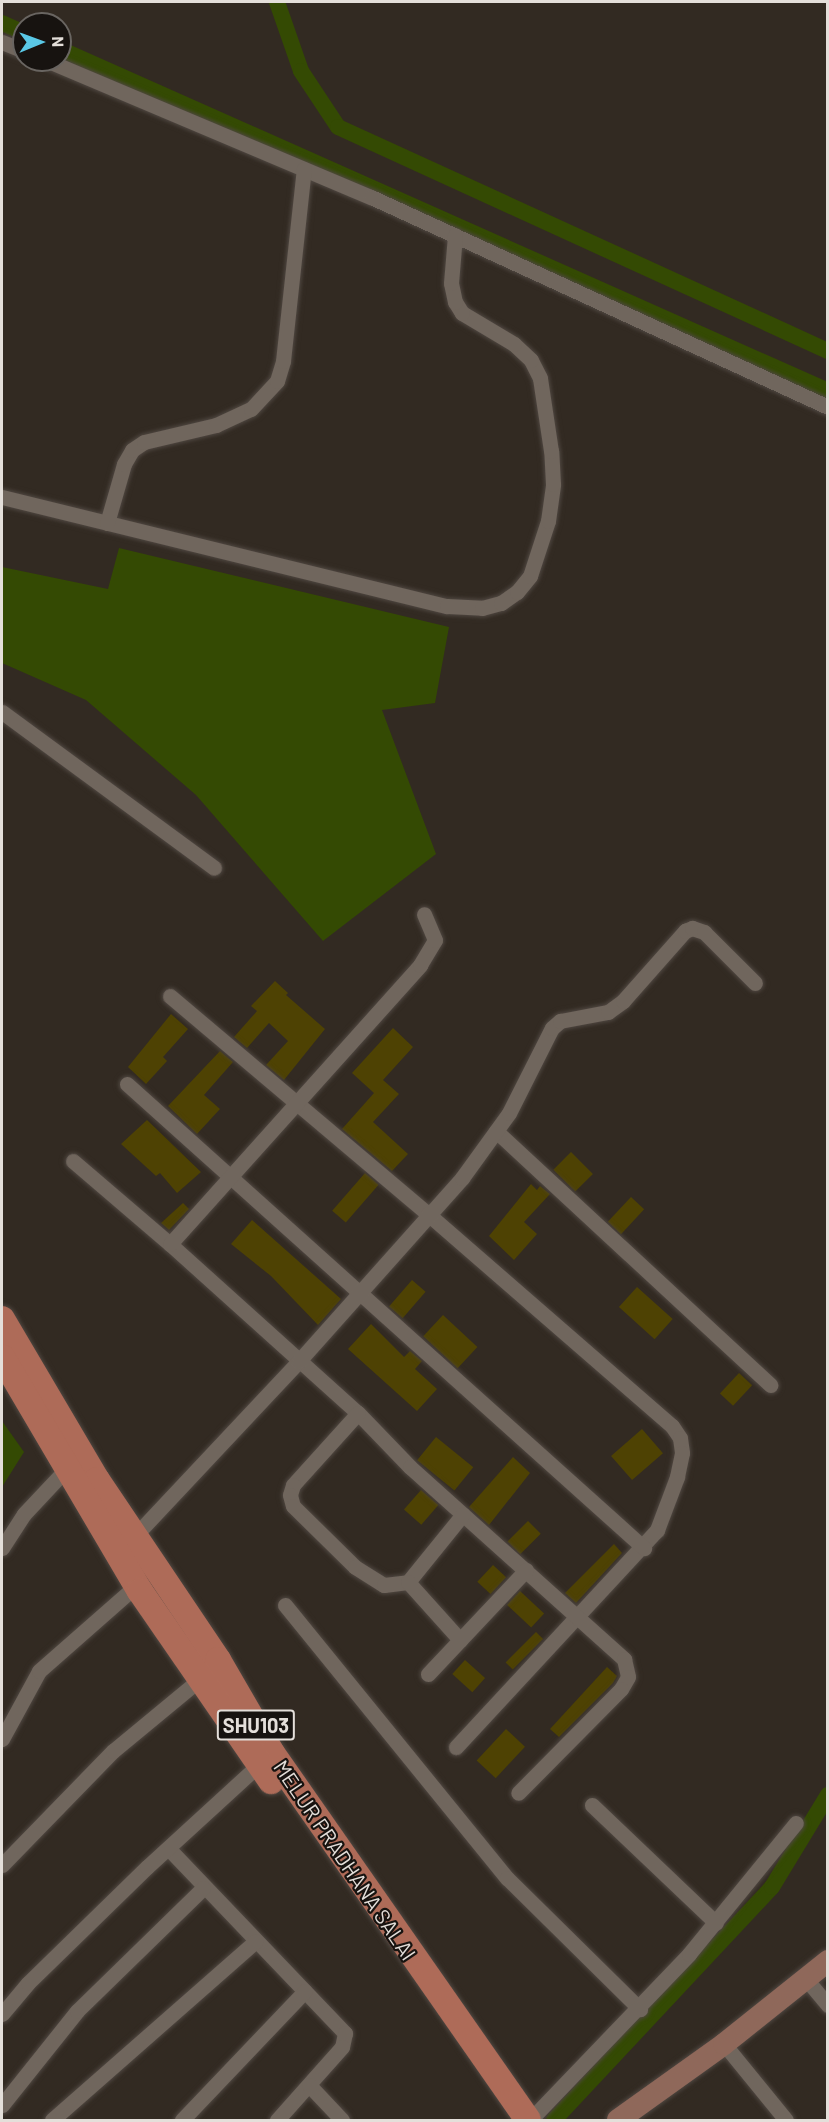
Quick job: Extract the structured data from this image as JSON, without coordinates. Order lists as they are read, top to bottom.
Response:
{
  "streets": {
    "main road": ["SHU103", "MELUR PRADHANA SALAI"]
  },
  "north": "right"
}
